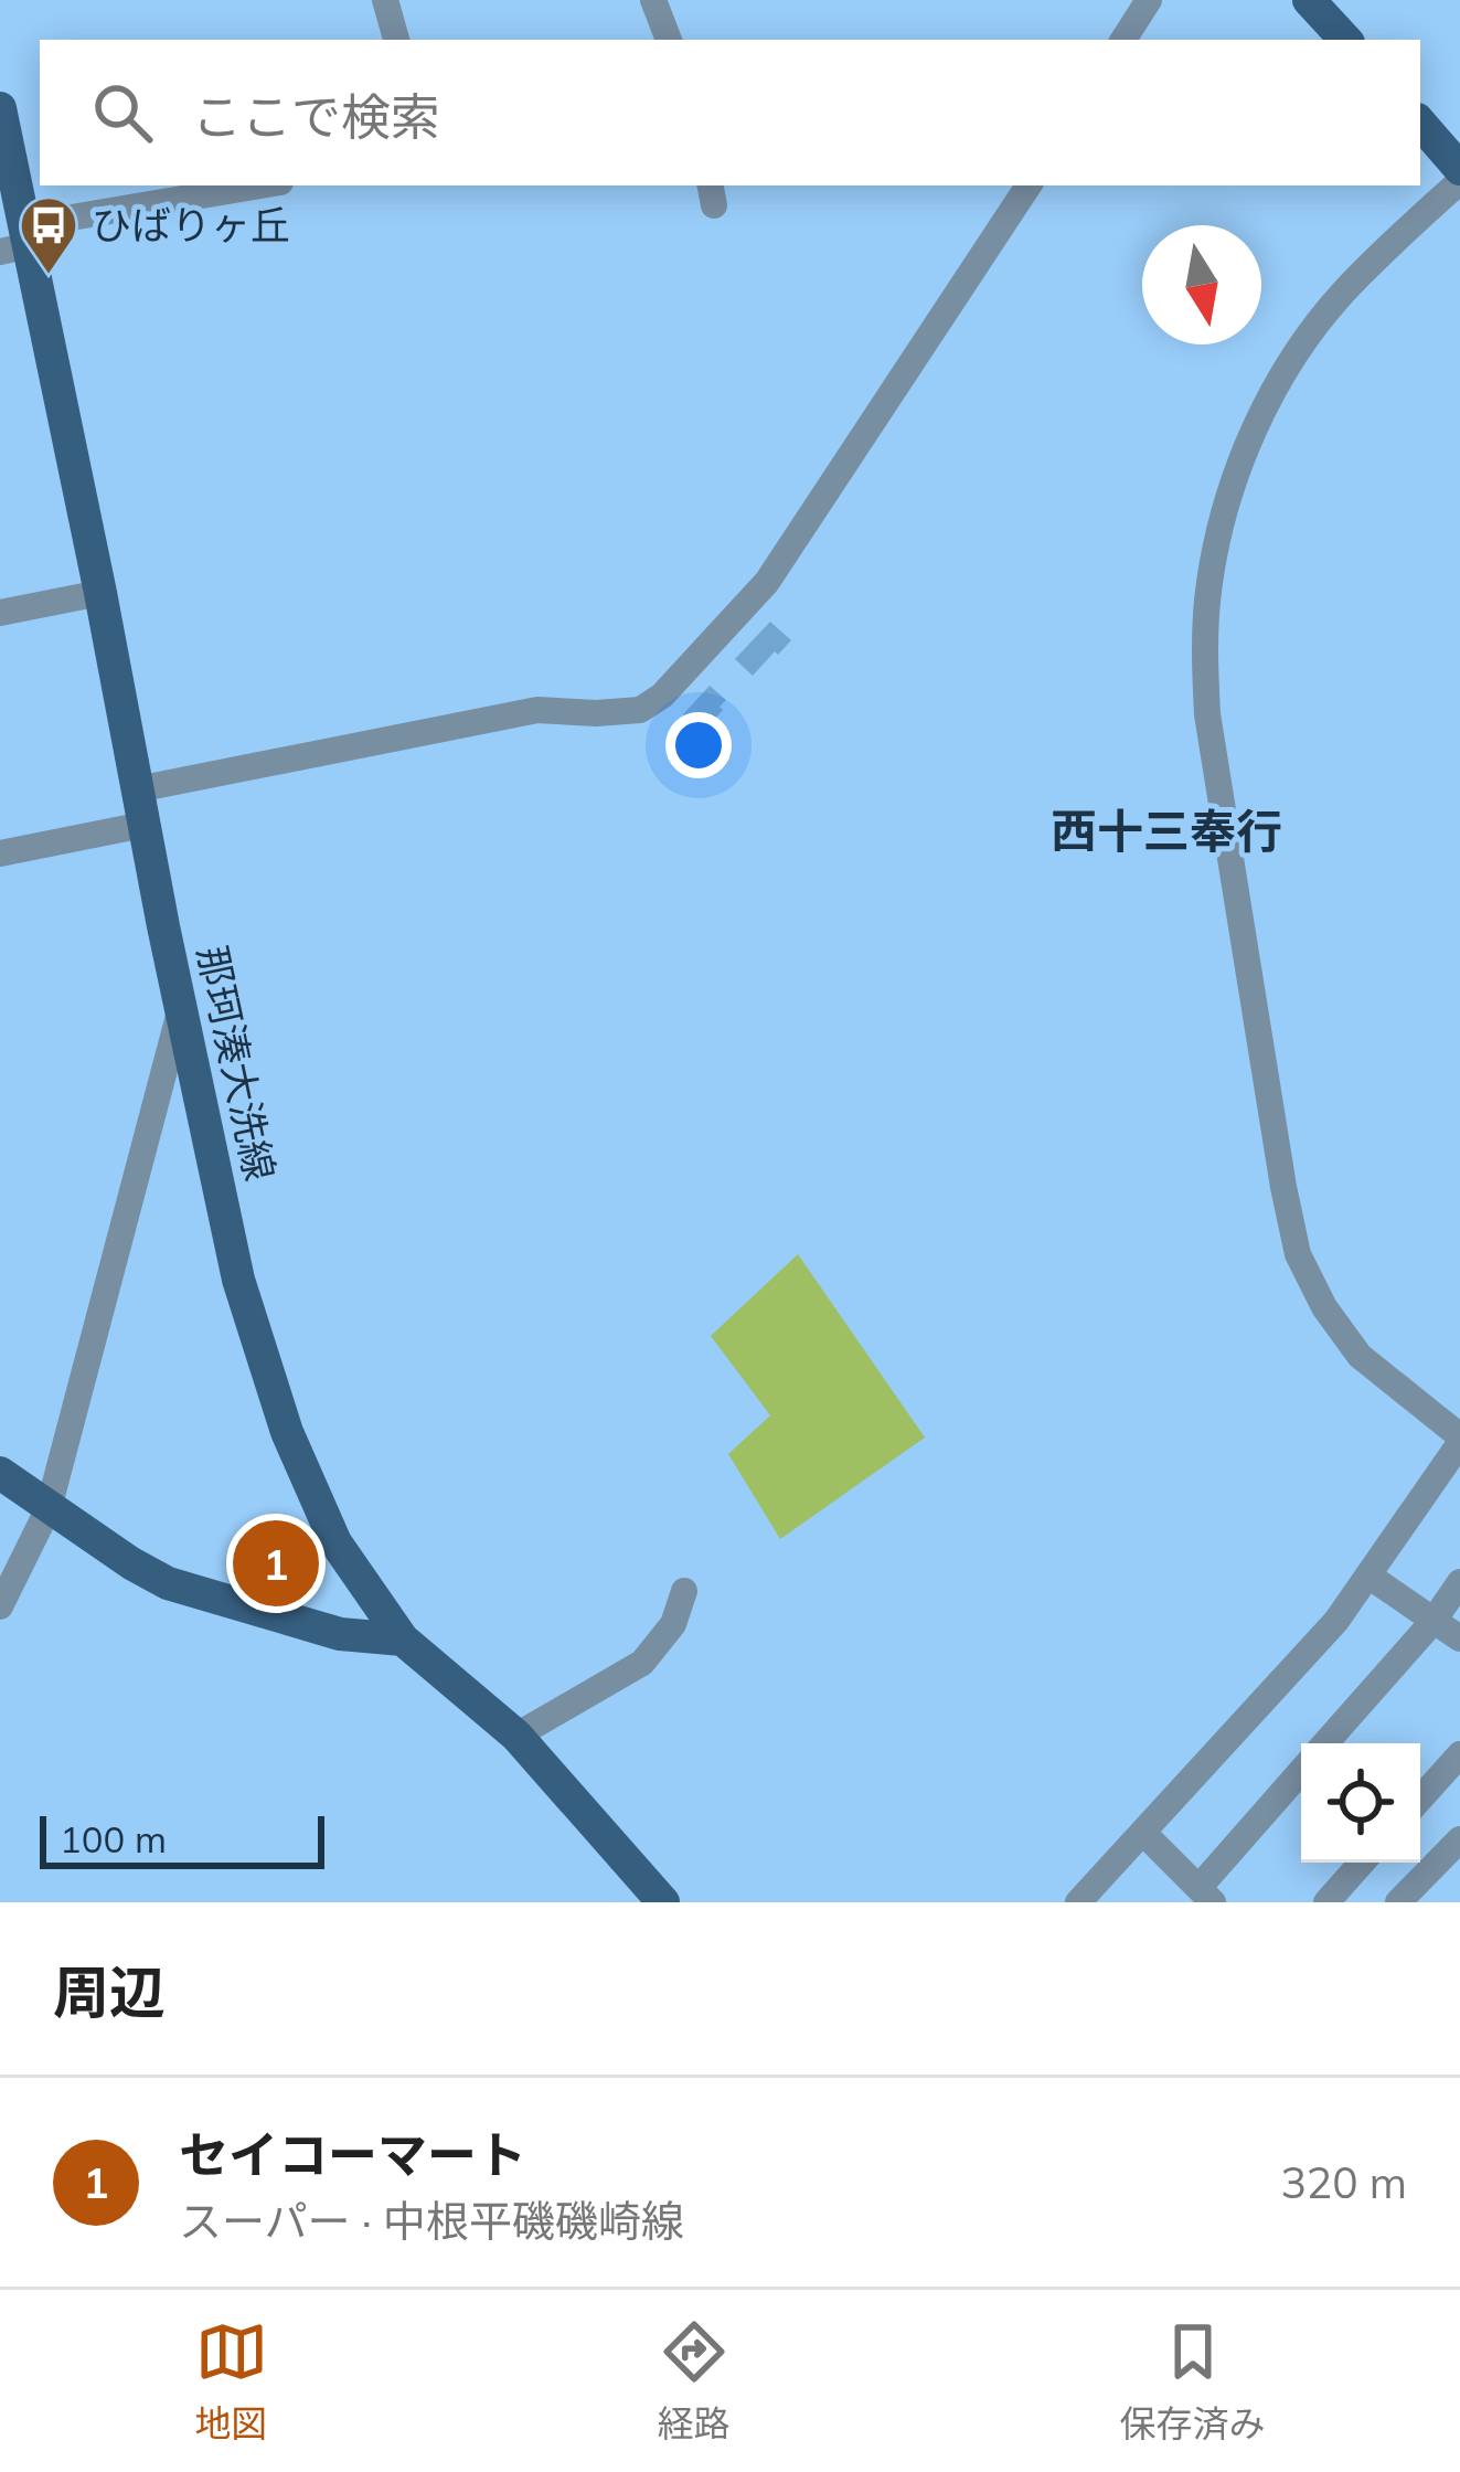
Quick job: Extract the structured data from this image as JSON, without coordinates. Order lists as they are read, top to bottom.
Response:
{
  "streets": {
    "main road": ["那珂湊大洗線"]
  },
  "districts": ["西十三奉行"],
  "places": {
    "bus stop": ["ひばりヶ丘"]
  },
  "scale_bar": "100 m",
  "north": "bottom",
  "page": {
    "search": "ここで検索",
    "pins": "1",
    "scale": "100 m",
    "heading": "周辺",
    "list": [
      {
        "mark": "1",
        "name": "セイコーマート",
        "note": "スーパー · 中根平磯磯崎線",
        "value": "320 m"
      }
    ],
    "nav": ["地図", "経路", "保存済み"]
  }
}
